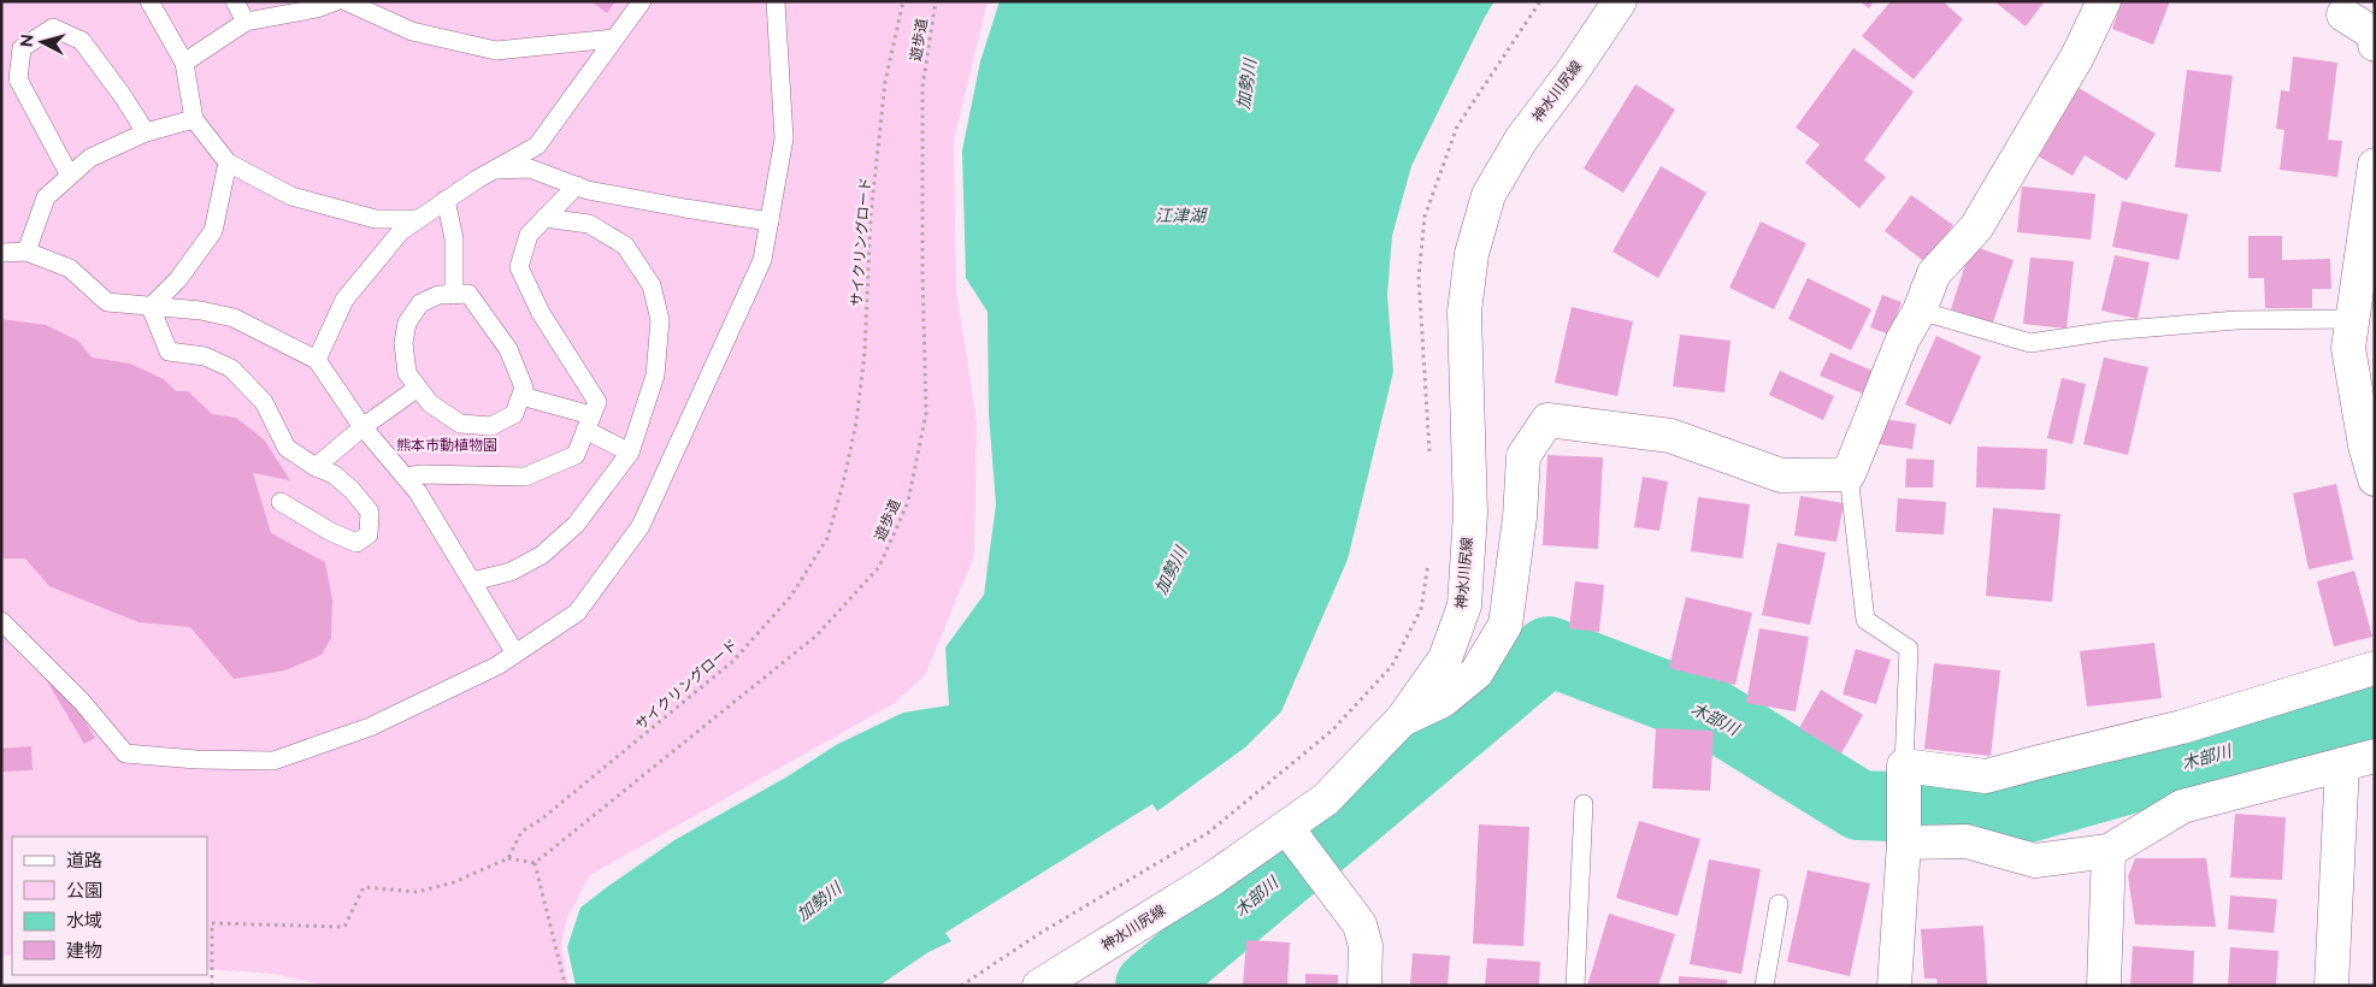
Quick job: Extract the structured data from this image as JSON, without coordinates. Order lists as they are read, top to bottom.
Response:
{
  "streets": {
    "street": ["神水川尻線"],
    "path": ["遊歩道", "サイクリングロード"]
  },
  "water": ["加勢川", "江津湖", "木部川"],
  "parks": ["熊本市動植物園"],
  "legend": [
    "道路",
    "公園",
    "水域",
    "建物"
  ],
  "north": "left"
}
